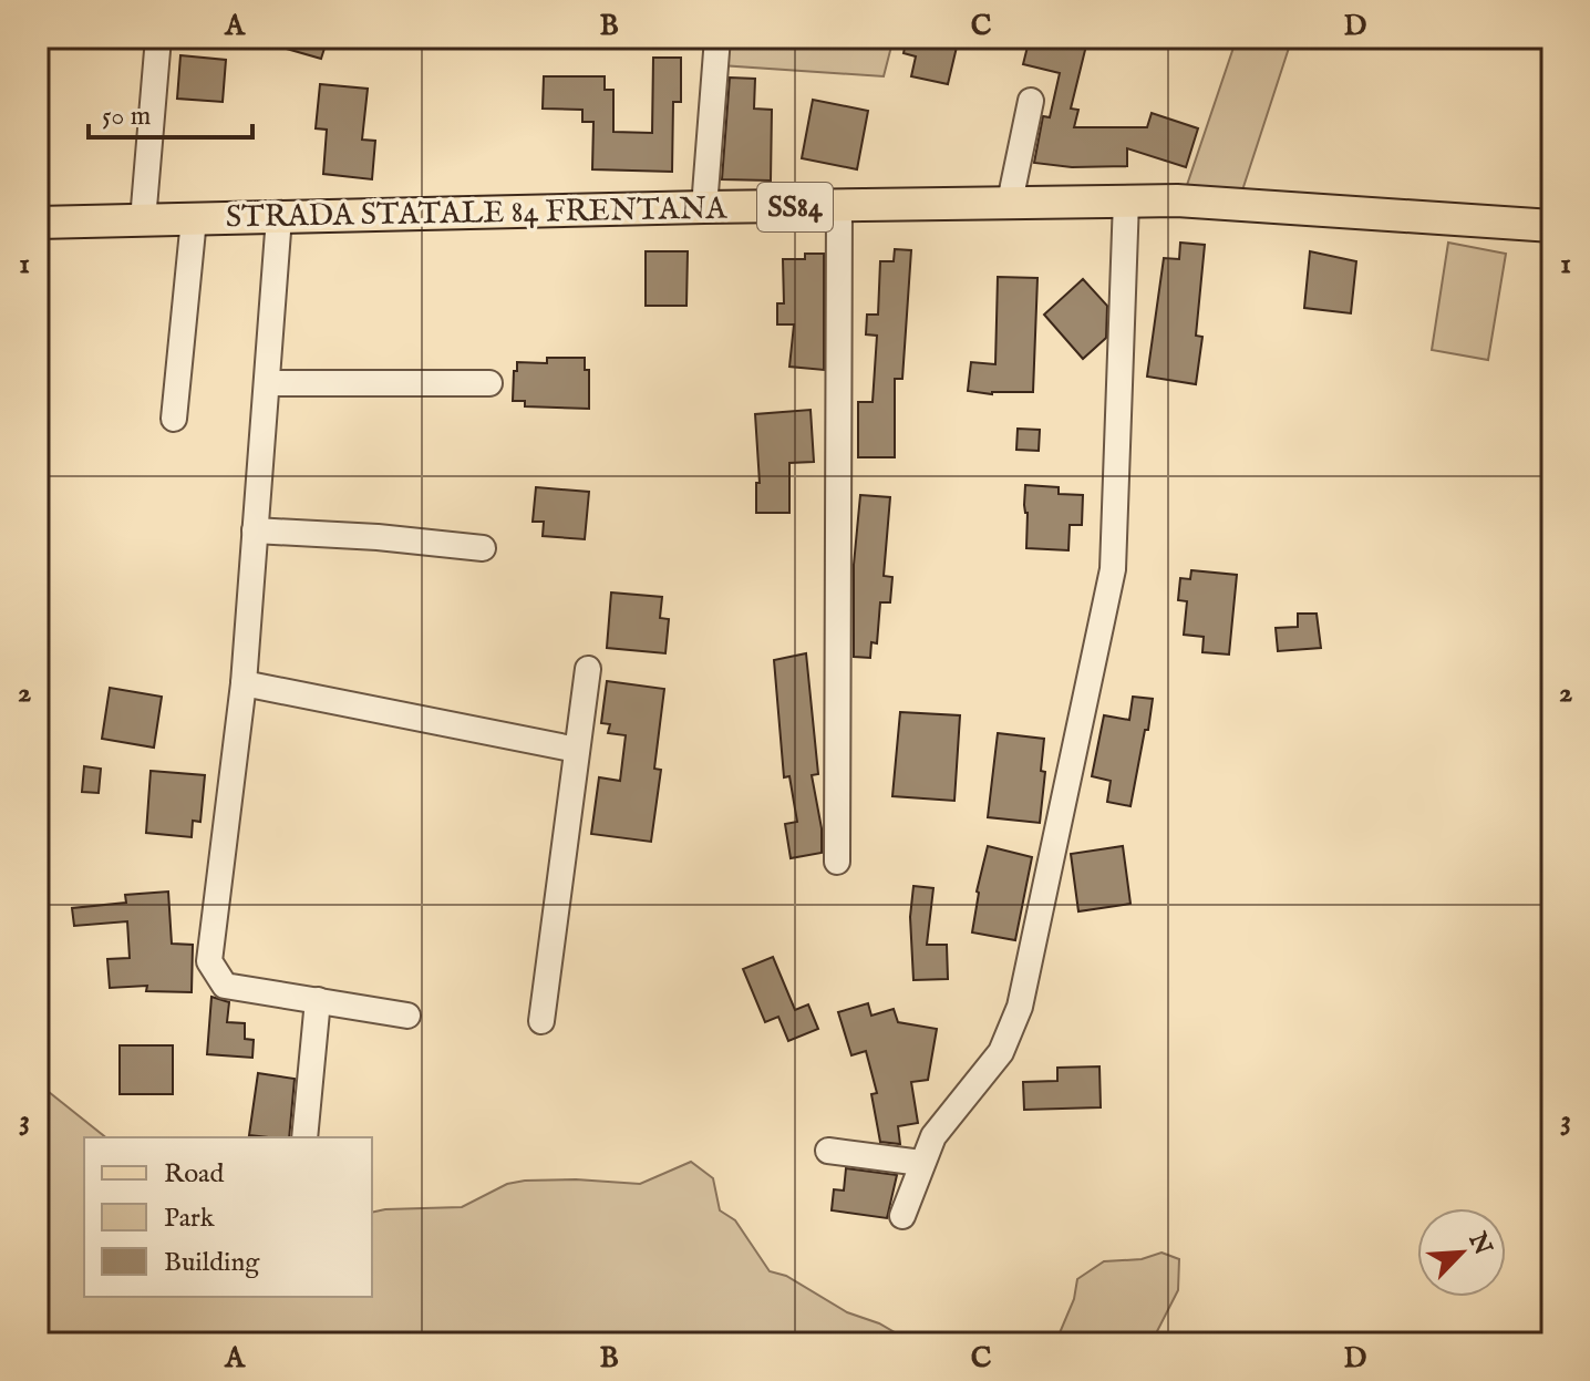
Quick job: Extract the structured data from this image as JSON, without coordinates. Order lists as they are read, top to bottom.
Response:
{
  "streets": {
    "main road": ["SS84", "STRADA STATALE 84 FRENTANA"]
  },
  "legend": ["Road", "Park", "Building"],
  "scale_bar": "50 m",
  "north": "top right",
  "grid": {
    "columns": [
      "A",
      "B",
      "C",
      "D"
    ],
    "rows": ["1", "2", "3"]
  }
}
